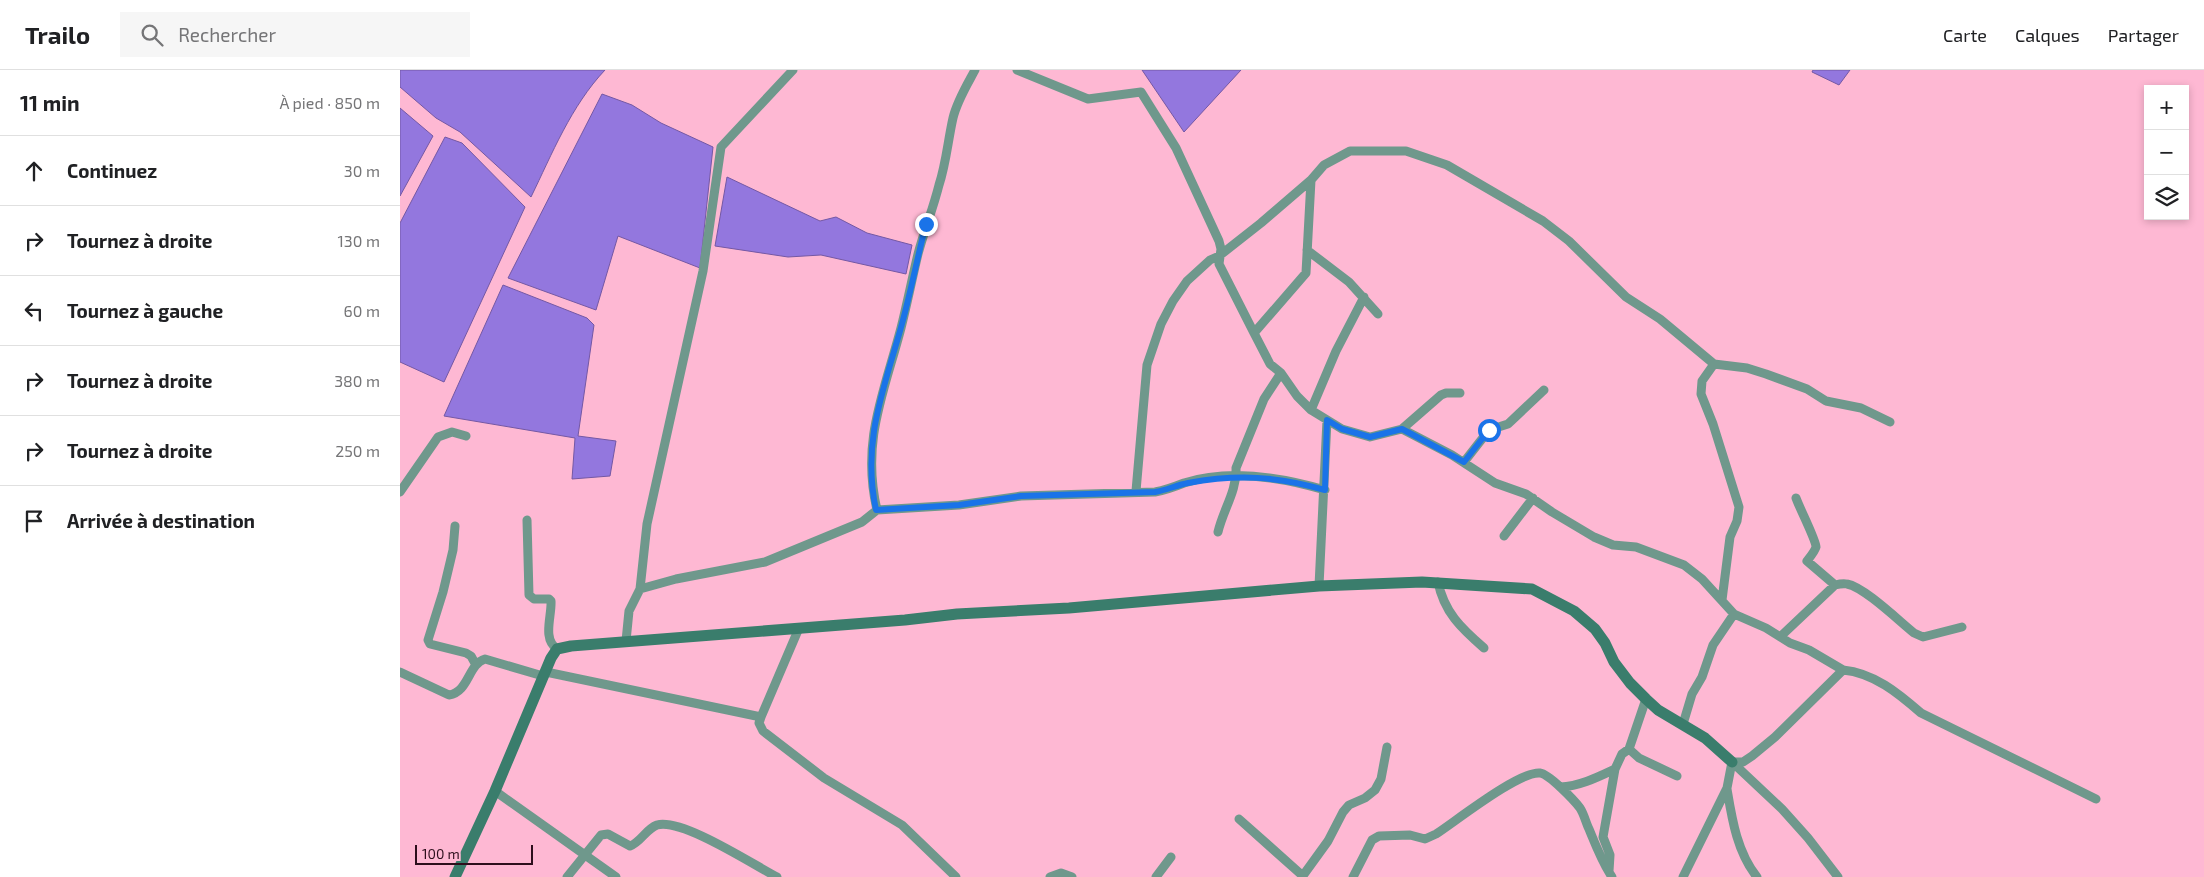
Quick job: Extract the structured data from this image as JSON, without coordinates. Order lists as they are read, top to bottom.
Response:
{
  "scale_bar": "100 m",
  "page": {
    "header": "Trailo",
    "search": "Rechercher",
    "nav": ["Carte", "Calques", "Partager"],
    "heading": ["11 min", "À pied · 850 m"],
    "map_buttons": ["+", "−"],
    "list": [
      ["Continuez", "30 m"],
      ["Tournez à droite", "130 m"],
      ["Tournez à gauche", "60 m"],
      ["Tournez à droite", "380 m"],
      ["Tournez à droite", "250 m"],
      "Arrivée à destination"
    ],
    "scale": "100 m"
  }
}
